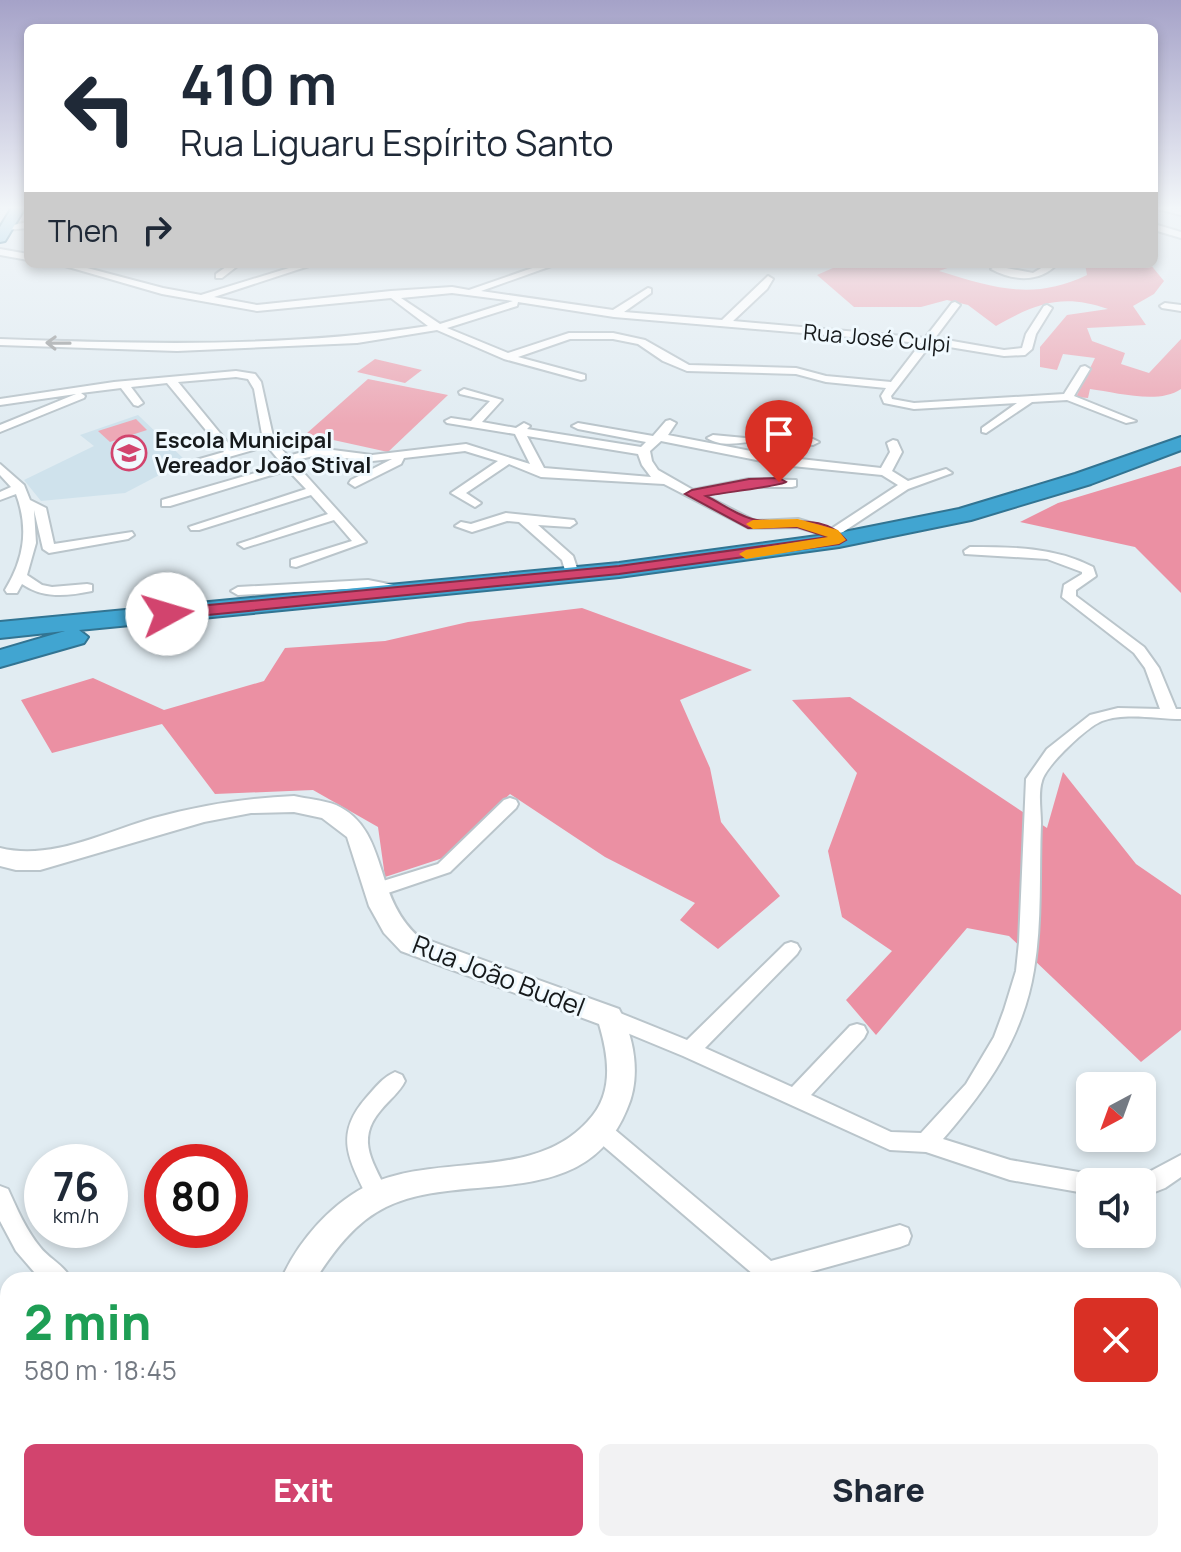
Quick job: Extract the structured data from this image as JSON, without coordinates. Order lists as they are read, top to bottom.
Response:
{
  "streets": {
    "street": ["Rua José Culpi", "Rua João Budel"]
  },
  "places": {
    "school or university": ["Escola Municipal Vereador João Stival"]
  },
  "north": "bottom left",
  "page": {
    "turn": ["410 m", "Rua Liguaru Espírito Santo"],
    "then": "Then",
    "speed": "76 km/h",
    "limit": "80",
    "heading": ["2 min", "580 m · 18:45"],
    "buttons": ["Exit", "Share"]
  }
}
